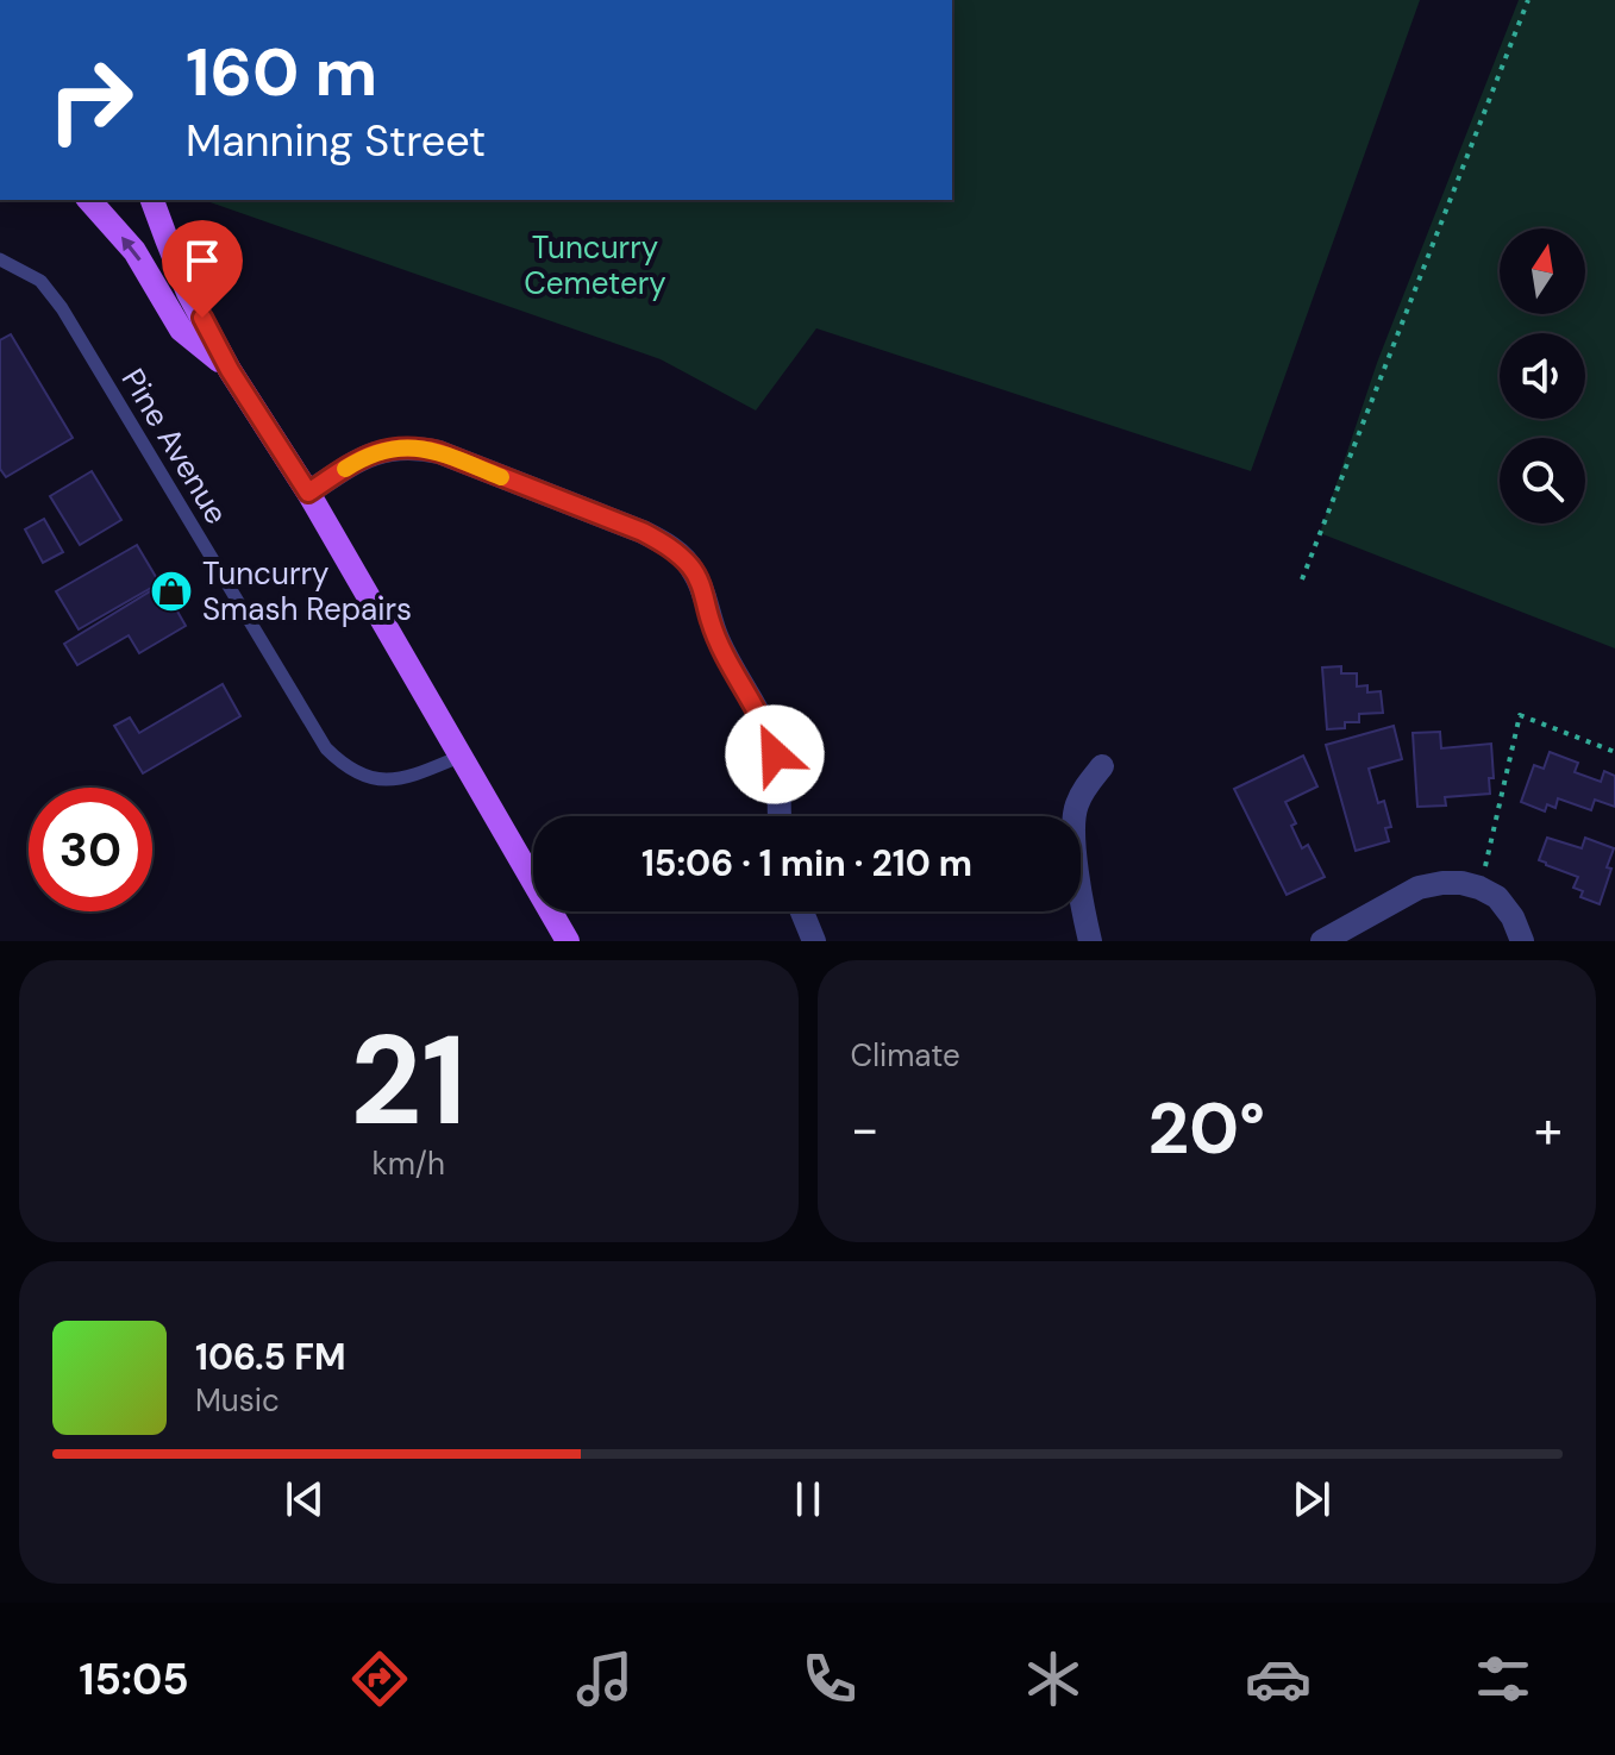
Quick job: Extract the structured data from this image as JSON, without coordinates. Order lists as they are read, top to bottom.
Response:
{
  "streets": {
    "lane": ["Pine Avenue"]
  },
  "parks": ["Tuncurry Cemetery"],
  "places": {
    "shop": ["Tuncurry Smash Repairs"]
  },
  "north": "top",
  "page": {
    "turn": ["160 m", "Manning Street"],
    "limit": "30",
    "trip": "15:06 · 1 min · 210 m",
    "tile": [
      ["21", "km/h"],
      "Climate"
    ],
    "heat": ["−", "20°", "+"],
    "song": ["106.5 FM", "Music"],
    "tabs": "15:05"
  }
}
